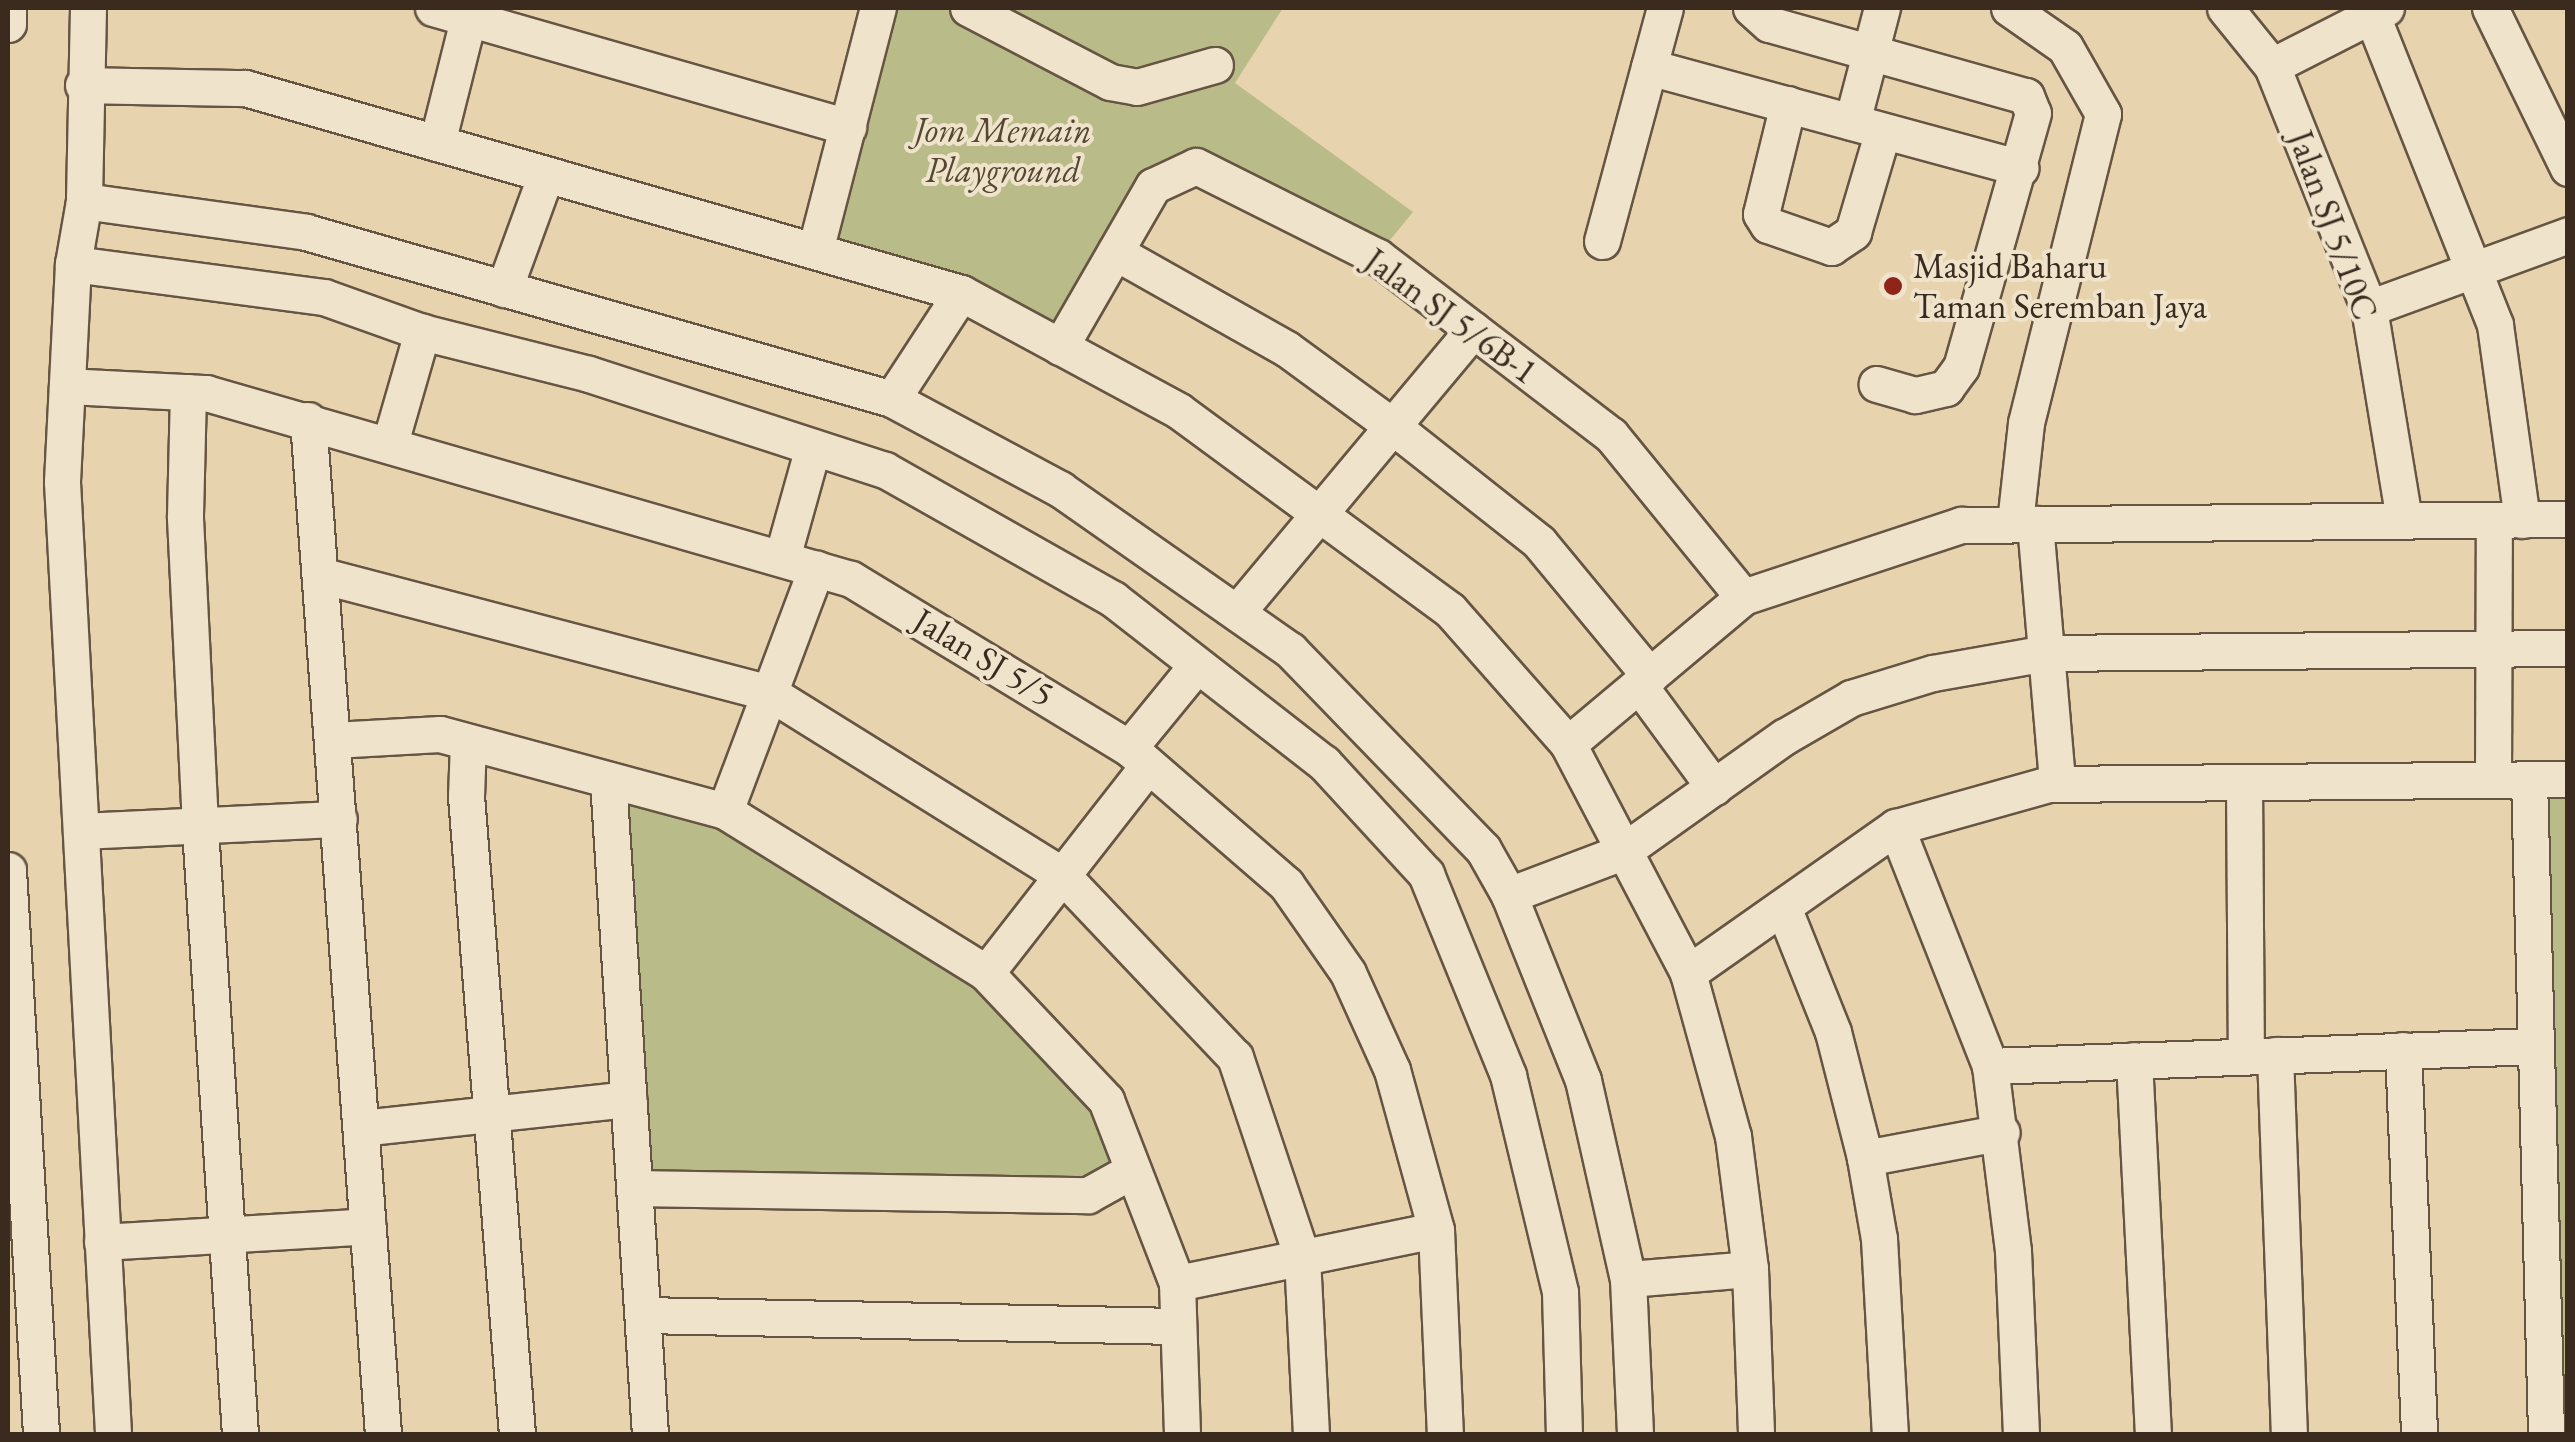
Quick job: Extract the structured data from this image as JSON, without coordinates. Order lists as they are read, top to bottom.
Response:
{
  "streets": {
    "street": ["Jalan SJ 5/10C", "Jalan SJ 5/6B-1", "Jalan SJ 5/5"]
  },
  "parks": ["Jom Memain Playground"],
  "places": ["Masjid Baharu Taman Seremban Jaya"]
}
